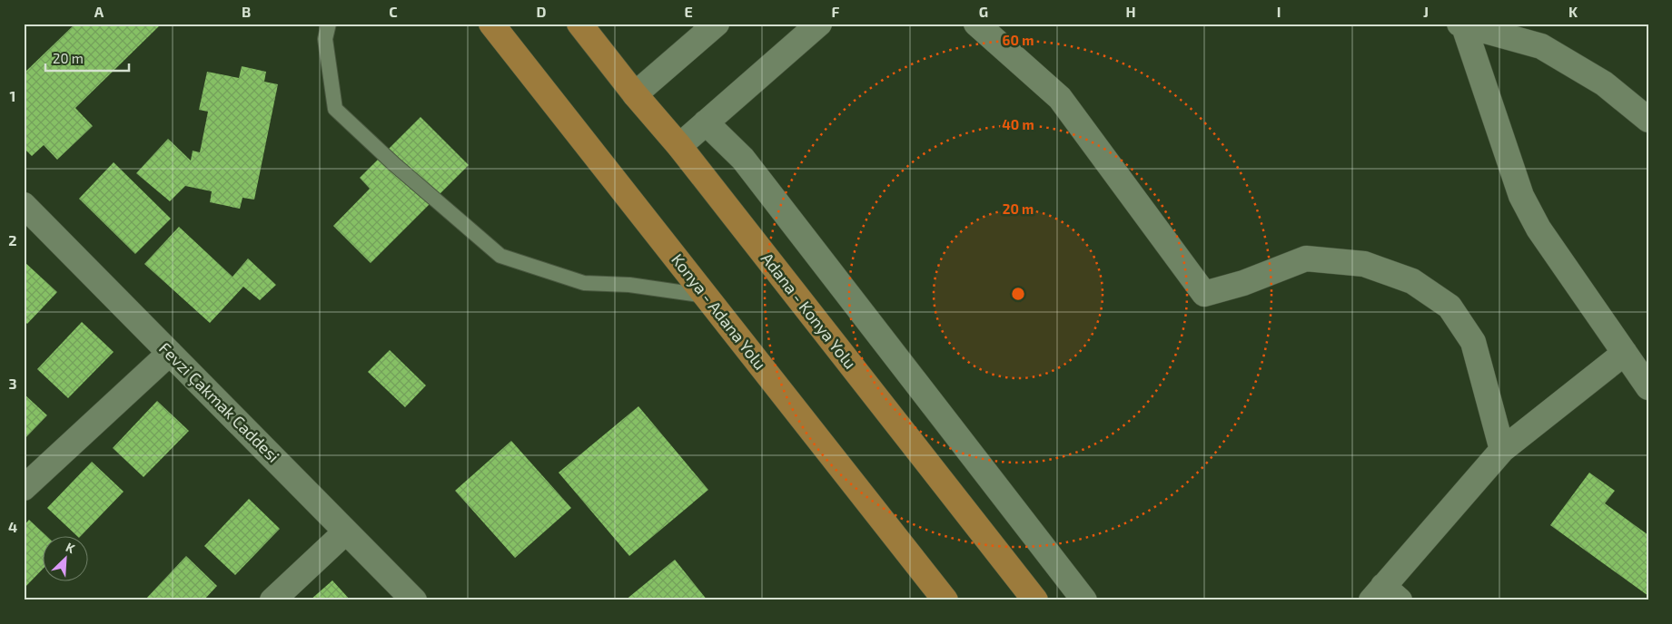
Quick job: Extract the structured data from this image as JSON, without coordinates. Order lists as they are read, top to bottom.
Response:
{
  "streets": {
    "highway": ["Adana - Konya Yolu", "Konya - Adana Yolu"],
    "street": ["Fevzi Çakmak Caddesi"]
  },
  "scale_bar": "20 m",
  "north": "top right",
  "grid": {
    "columns": [
      "A",
      "B",
      "C",
      "D",
      "E",
      "F",
      "G",
      "H",
      "I",
      "J",
      "K"
    ],
    "rows": [
      "1",
      "2",
      "3",
      "4"
    ]
  },
  "rings": ["60 m", "40 m", "20 m"]
}
